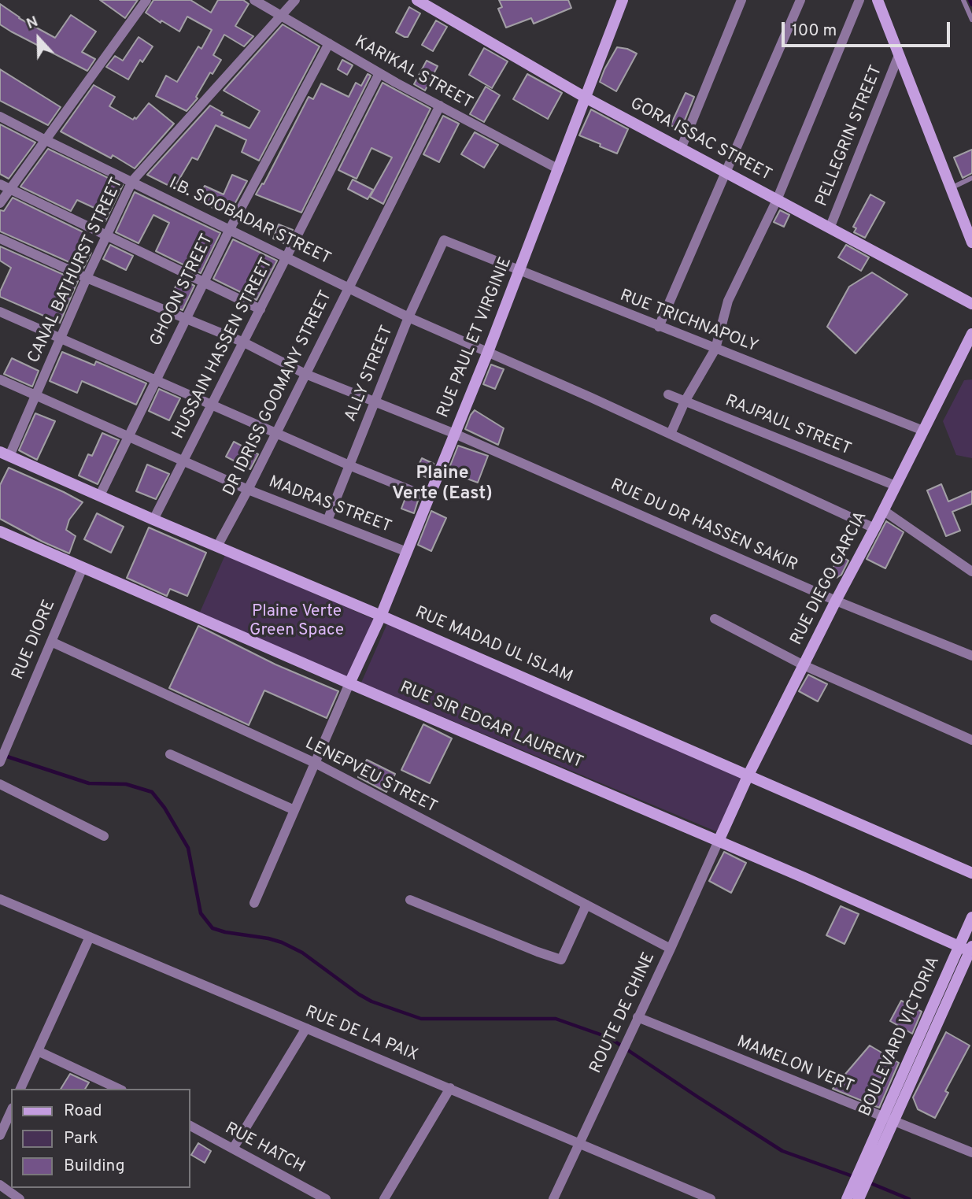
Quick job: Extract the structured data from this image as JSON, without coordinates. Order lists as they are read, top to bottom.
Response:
{
  "streets": {
    "main road": [
      "GORA ISSAC STREET",
      "RUE PAUL ET VIRGINIE",
      "RUE DIEGO GARCIA",
      "RUE MADAD UL ISLAM",
      "RUE SIR EDGAR LAURENT",
      "BOULEVARD VICTORIA"
    ],
    "street": [
      "KARIKAL STREET",
      "PELLEGRIN STREET",
      "I.B. SOOBADAR STREET",
      "CANAL BATHURST STREET",
      "GHOON STREET",
      "RUE TRICHNAPOLY",
      "HUSSAIN HASSEN STREET",
      "ALLY STREET",
      "DR IDRISS GOOMANY STREET",
      "RAJPAUL STREET",
      "MADRAS STREET",
      "RUE DU DR HASSEN SAKIR",
      "RUE DIORE",
      "LENEPVEU STREET",
      "ROUTE DE CHINE",
      "RUE DE LA PAIX",
      "MAMELON VERT",
      "RUE HATCH"
    ]
  },
  "crossings": [
    ["KARIKAL STREET", "CANAL BATHURST STREET"],
    ["KARIKAL STREET", "GHOON STREET"],
    ["KARIKAL STREET", "RUE PAUL ET VIRGINIE"],
    ["KARIKAL STREET", "HUSSAIN HASSEN STREET"],
    ["KARIKAL STREET", "DR IDRISS GOOMANY STREET"],
    ["PELLEGRIN STREET", "GORA ISSAC STREET"],
    ["GORA ISSAC STREET", "RUE PAUL ET VIRGINIE"],
    ["I.B. SOOBADAR STREET", "CANAL BATHURST STREET"],
    ["I.B. SOOBADAR STREET", "GHOON STREET"],
    ["I.B. SOOBADAR STREET", "RUE PAUL ET VIRGINIE"],
    ["I.B. SOOBADAR STREET", "HUSSAIN HASSEN STREET"],
    ["I.B. SOOBADAR STREET", "ALLY STREET"],
    ["I.B. SOOBADAR STREET", "DR IDRISS GOOMANY STREET"],
    ["I.B. SOOBADAR STREET", "RUE DIEGO GARCIA"],
    ["CANAL BATHURST STREET", "MADRAS STREET"],
    ["CANAL BATHURST STREET", "RUE DU DR HASSEN SAKIR"],
    ["CANAL BATHURST STREET", "RUE MADAD UL ISLAM"],
    ["GHOON STREET", "MADRAS STREET"],
    ["GHOON STREET", "RUE DU DR HASSEN SAKIR"],
    ["GHOON STREET", "RUE MADAD UL ISLAM"],
    ["RUE TRICHNAPOLY", "RUE PAUL ET VIRGINIE"],
    ["RUE TRICHNAPOLY", "ALLY STREET"],
    ["RUE TRICHNAPOLY", "RUE DIEGO GARCIA"],
    ["RUE PAUL ET VIRGINIE", "MADRAS STREET"],
    ["RUE PAUL ET VIRGINIE", "RUE DU DR HASSEN SAKIR"],
    ["RUE PAUL ET VIRGINIE", "RUE MADAD UL ISLAM"],
    ["RUE PAUL ET VIRGINIE", "RUE SIR EDGAR LAURENT"],
    ["HUSSAIN HASSEN STREET", "MADRAS STREET"],
    ["HUSSAIN HASSEN STREET", "RUE DU DR HASSEN SAKIR"],
    ["HUSSAIN HASSEN STREET", "RUE MADAD UL ISLAM"],
    ["ALLY STREET", "MADRAS STREET"],
    ["ALLY STREET", "RUE DU DR HASSEN SAKIR"],
    ["DR IDRISS GOOMANY STREET", "MADRAS STREET"],
    ["DR IDRISS GOOMANY STREET", "RUE DU DR HASSEN SAKIR"],
    ["DR IDRISS GOOMANY STREET", "RUE MADAD UL ISLAM"],
    ["RAJPAUL STREET", "RUE DIEGO GARCIA"],
    ["RUE DU DR HASSEN SAKIR", "RUE DIEGO GARCIA"],
    ["RUE DIEGO GARCIA", "RUE MADAD UL ISLAM"],
    ["RUE DIEGO GARCIA", "RUE SIR EDGAR LAURENT"],
    ["RUE DIEGO GARCIA", "ROUTE DE CHINE"],
    ["RUE DIORE", "RUE SIR EDGAR LAURENT"],
    ["RUE DIORE", "LENEPVEU STREET"],
    ["RUE SIR EDGAR LAURENT", "ROUTE DE CHINE"],
    ["RUE SIR EDGAR LAURENT", "BOULEVARD VICTORIA"],
    ["LENEPVEU STREET", "ROUTE DE CHINE"],
    ["ROUTE DE CHINE", "RUE DE LA PAIX"],
    ["ROUTE DE CHINE", "MAMELON VERT"],
    ["BOULEVARD VICTORIA", "MAMELON VERT"]
  ],
  "districts": ["Plaine Verte (East)"],
  "parks": ["Plaine Verte Green Space"],
  "legend": ["Road", "Park", "Building"],
  "scale_bar": "100 m",
  "north": "top"
}
